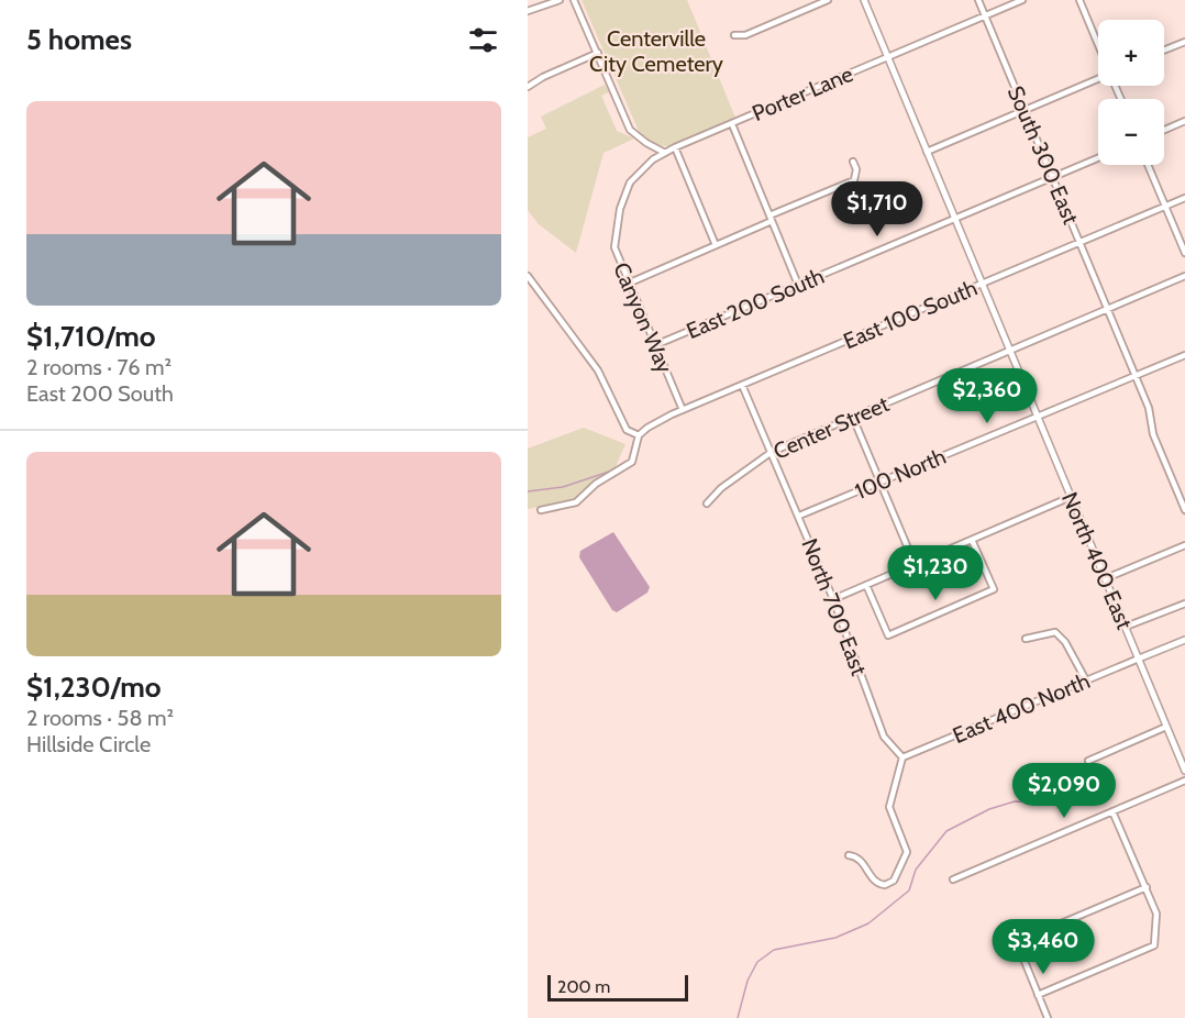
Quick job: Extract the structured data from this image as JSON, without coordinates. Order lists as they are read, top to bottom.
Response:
{
  "streets": {
    "street": [
      "Porter Lane",
      "South 300 East",
      "East 200 South",
      "East 100 South",
      "Canyon Way",
      "Center Street",
      "100 North",
      "North 400 East",
      "North 700 East",
      "East 400 North"
    ]
  },
  "crossings": [
    ["Porter Lane", "South 300 East"],
    ["Porter Lane", "Canyon Way"],
    ["Porter Lane", "North 400 East"],
    ["South 300 East", "East 200 South"],
    ["South 300 East", "East 100 South"],
    ["South 300 East", "Center Street"],
    ["South 300 East", "100 North"],
    ["East 200 South", "Canyon Way"],
    ["East 200 South", "North 400 East"],
    ["East 100 South", "Canyon Way"],
    ["East 100 South", "North 400 East"],
    ["East 100 South", "North 700 East"],
    ["Center Street", "North 400 East"],
    ["Center Street", "North 700 East"],
    ["100 North", "North 400 East"],
    ["100 North", "North 700 East"],
    ["North 400 East", "East 400 North"],
    ["North 700 East", "East 400 North"]
  ],
  "parks": ["Centerville City Cemetery"],
  "scale_bar": "200 m",
  "page": {
    "heading": "5 homes",
    "map_buttons": ["+", "−"],
    "list": [
      {
        "name": "$1,710/mo",
        "note": "2 rooms · 76 m² · East 200 South"
      },
      {
        "name": "$1,230/mo",
        "note": "2 rooms · 58 m² · Hillside Circle"
      }
    ],
    "price": [
      "$1,710",
      "$2,360",
      "$1,230",
      "$2,090",
      "$3,460"
    ],
    "scale": "200 m"
  }
}
